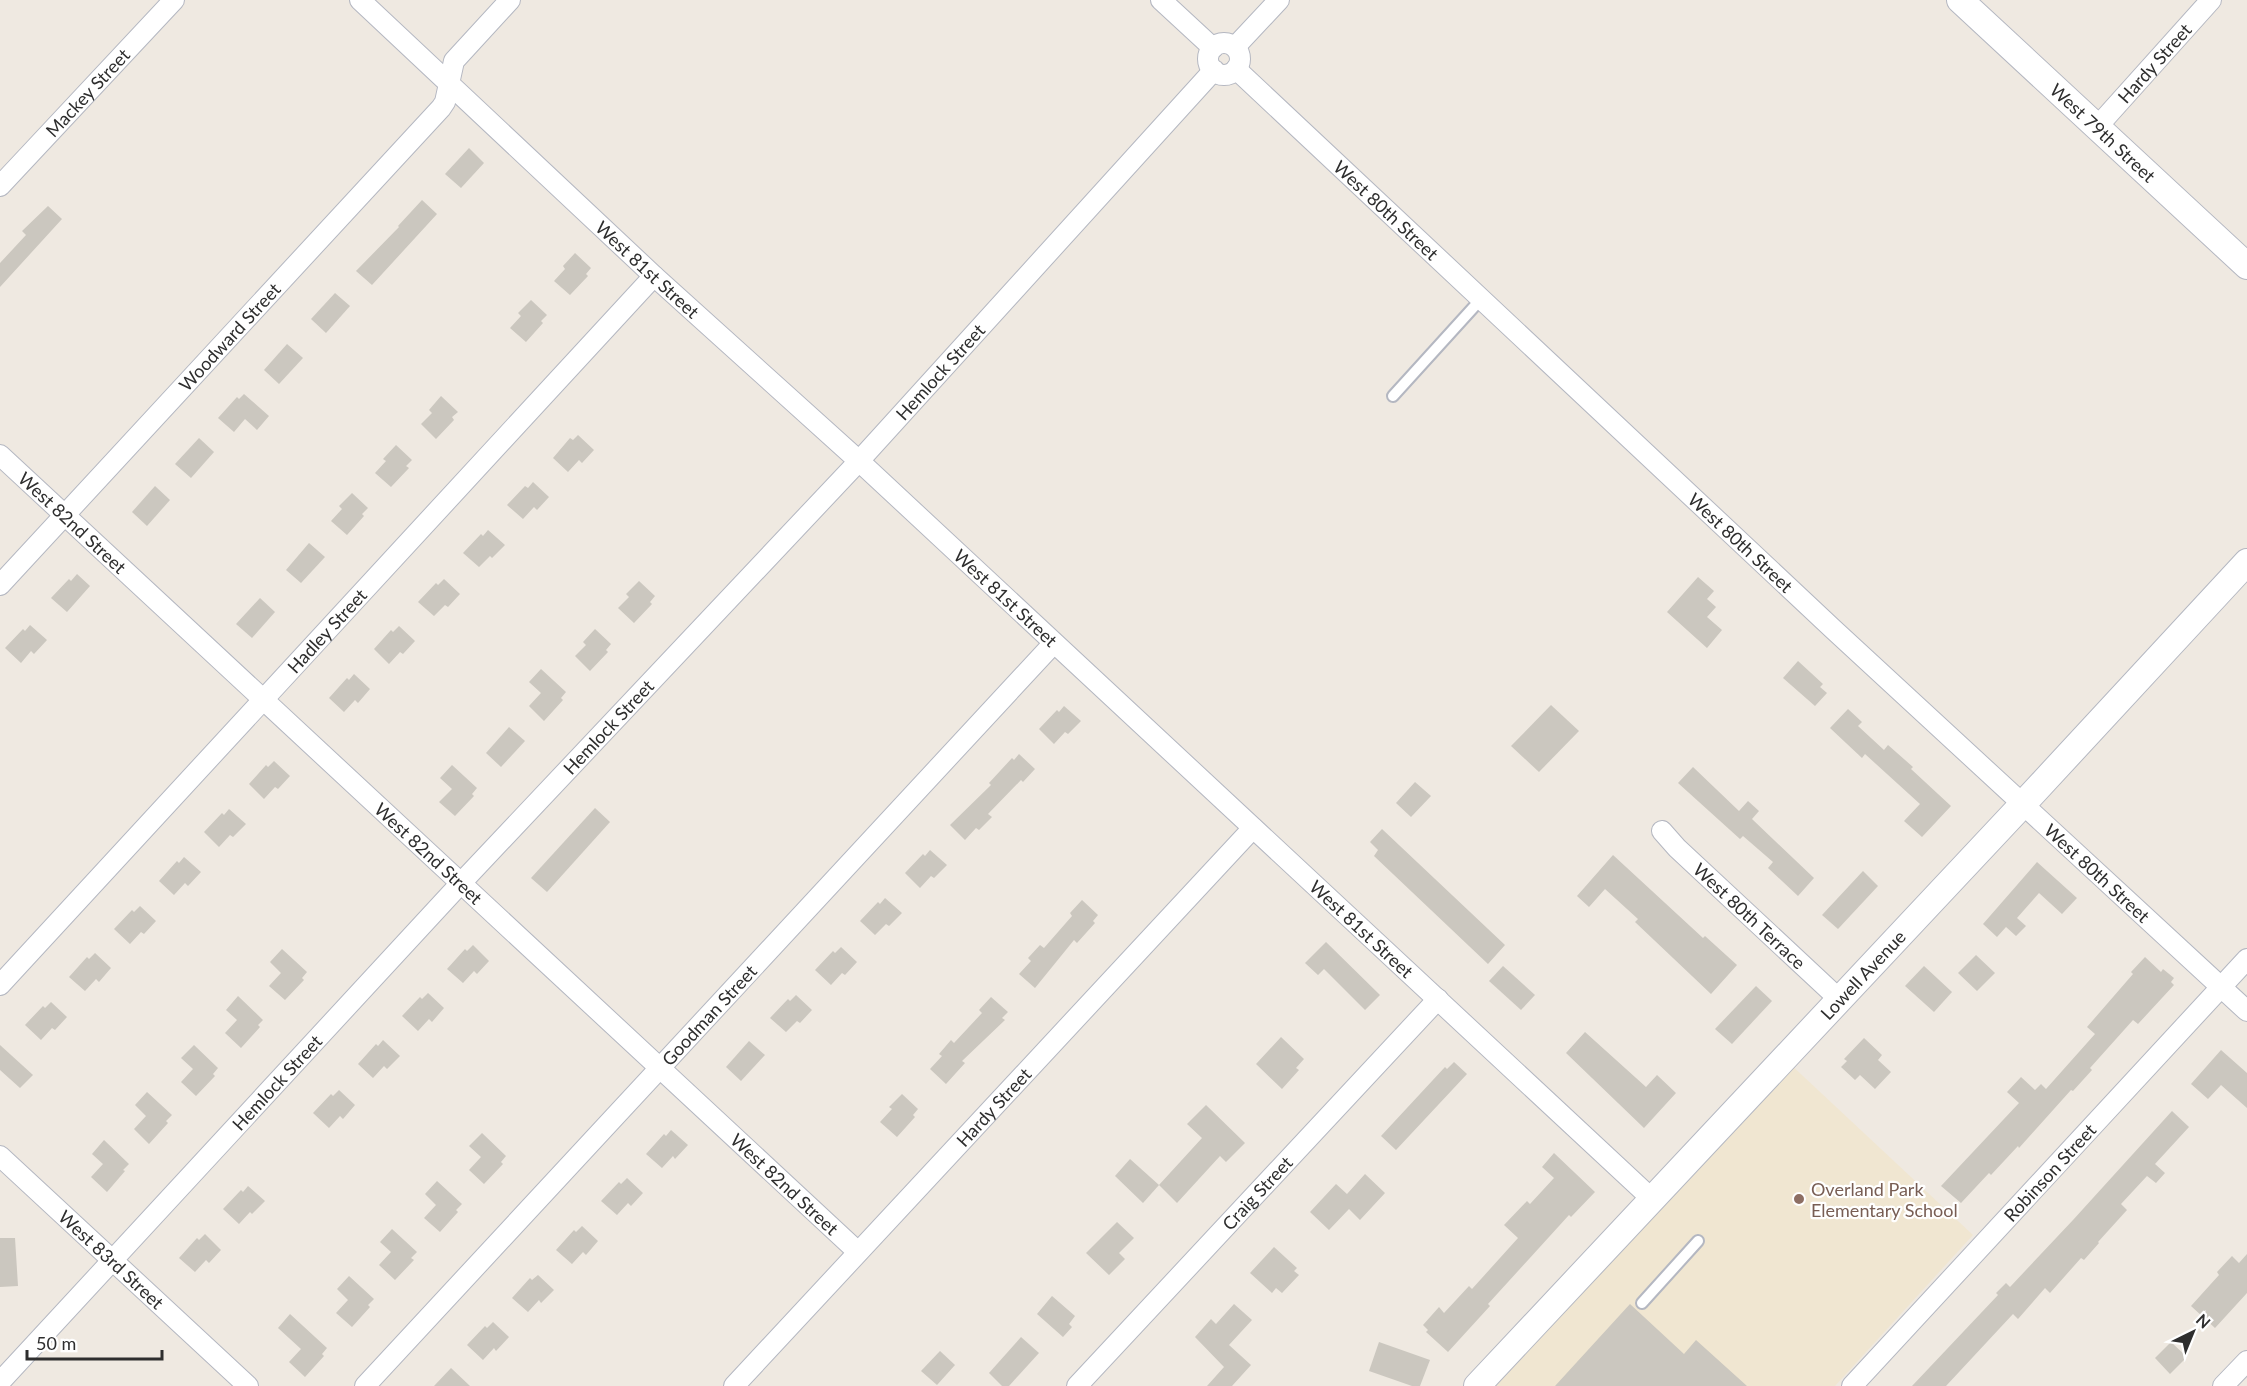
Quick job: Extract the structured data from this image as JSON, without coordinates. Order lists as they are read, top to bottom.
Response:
{
  "streets": {
    "street": [
      "Hardy Street",
      "Mackey Street",
      "West 79th Street",
      "West 80th Street",
      "West 81st Street",
      "Woodward Street",
      "Hemlock Street",
      "West 82nd Street",
      "Hadley Street",
      "West 80th Terrace",
      "Lowell Avenue",
      "Goodman Street",
      "Robinson Street",
      "Craig Street",
      "West 83rd Street"
    ]
  },
  "crossings": [
    ["Hardy Street", "West 79th Street"],
    ["Hardy Street", "West 81st Street"],
    ["Hardy Street", "West 82nd Street"],
    ["West 80th Street", "Hemlock Street"],
    ["West 80th Street", "Lowell Avenue"],
    ["West 80th Street", "Robinson Street"],
    ["West 81st Street", "Woodward Street"],
    ["West 81st Street", "Hemlock Street"],
    ["West 81st Street", "Hadley Street"],
    ["West 81st Street", "Lowell Avenue"],
    ["West 81st Street", "Goodman Street"],
    ["West 81st Street", "Craig Street"],
    ["Woodward Street", "West 82nd Street"],
    ["Hemlock Street", "West 82nd Street"],
    ["Hemlock Street", "West 83rd Street"],
    ["West 82nd Street", "Hadley Street"],
    ["West 82nd Street", "Goodman Street"],
    ["West 80th Terrace", "Lowell Avenue"]
  ],
  "places": ["Overland Park Elementary School"],
  "scale_bar": "50 m",
  "north": "top right"
}
